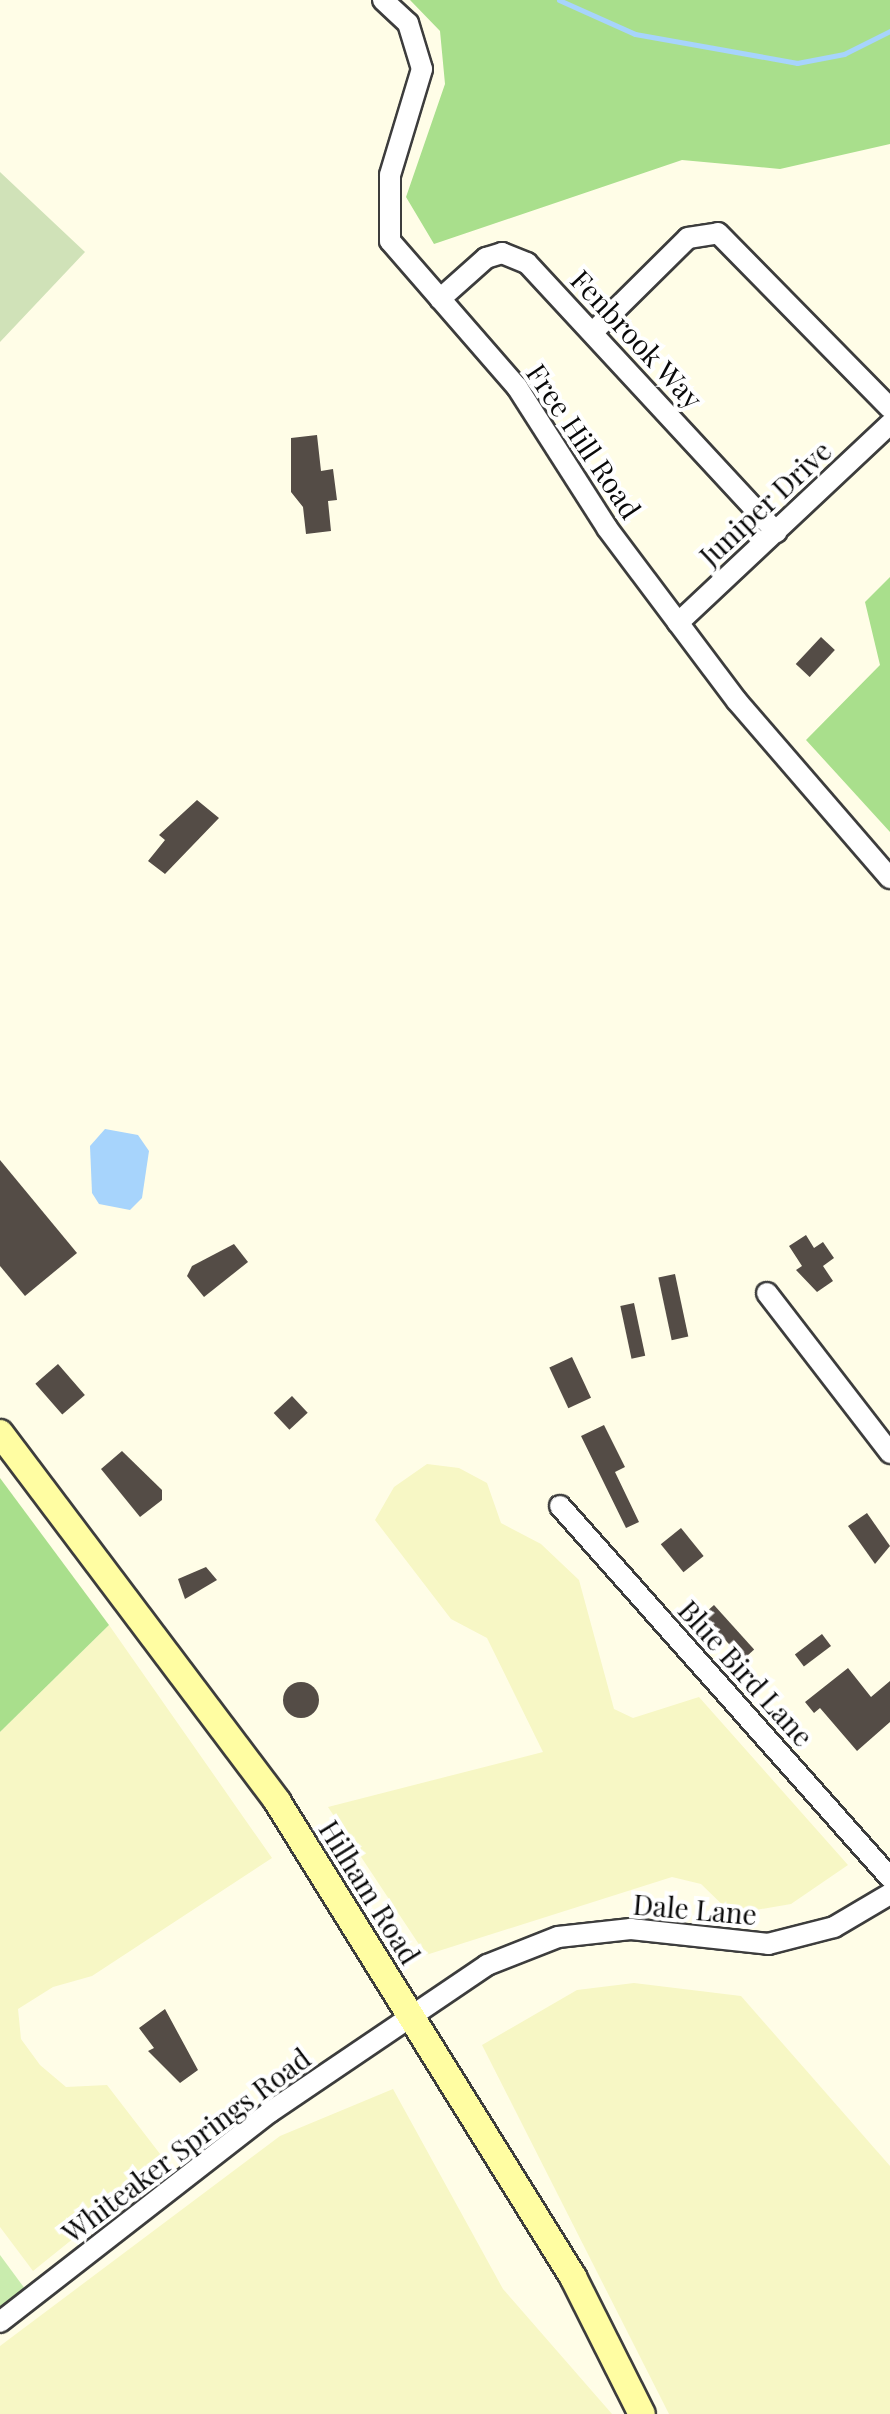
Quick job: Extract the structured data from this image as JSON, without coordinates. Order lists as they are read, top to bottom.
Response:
{
  "streets": {
    "main road": ["Hilham Road"],
    "street": [
      "Fenbrook Way",
      "Free Hill Road",
      "Juniper Drive",
      "Blue Bird Lane",
      "Dale Lane",
      "Whiteaker Springs Road"
    ]
  },
  "crossings": [
    ["Fenbrook Way", "Free Hill Road"],
    ["Fenbrook Way", "Juniper Drive"],
    ["Free Hill Road", "Juniper Drive"],
    ["Hilham Road", "Dale Lane"],
    ["Hilham Road", "Whiteaker Springs Road"],
    ["Dale Lane", "Whiteaker Springs Road"]
  ]
}
